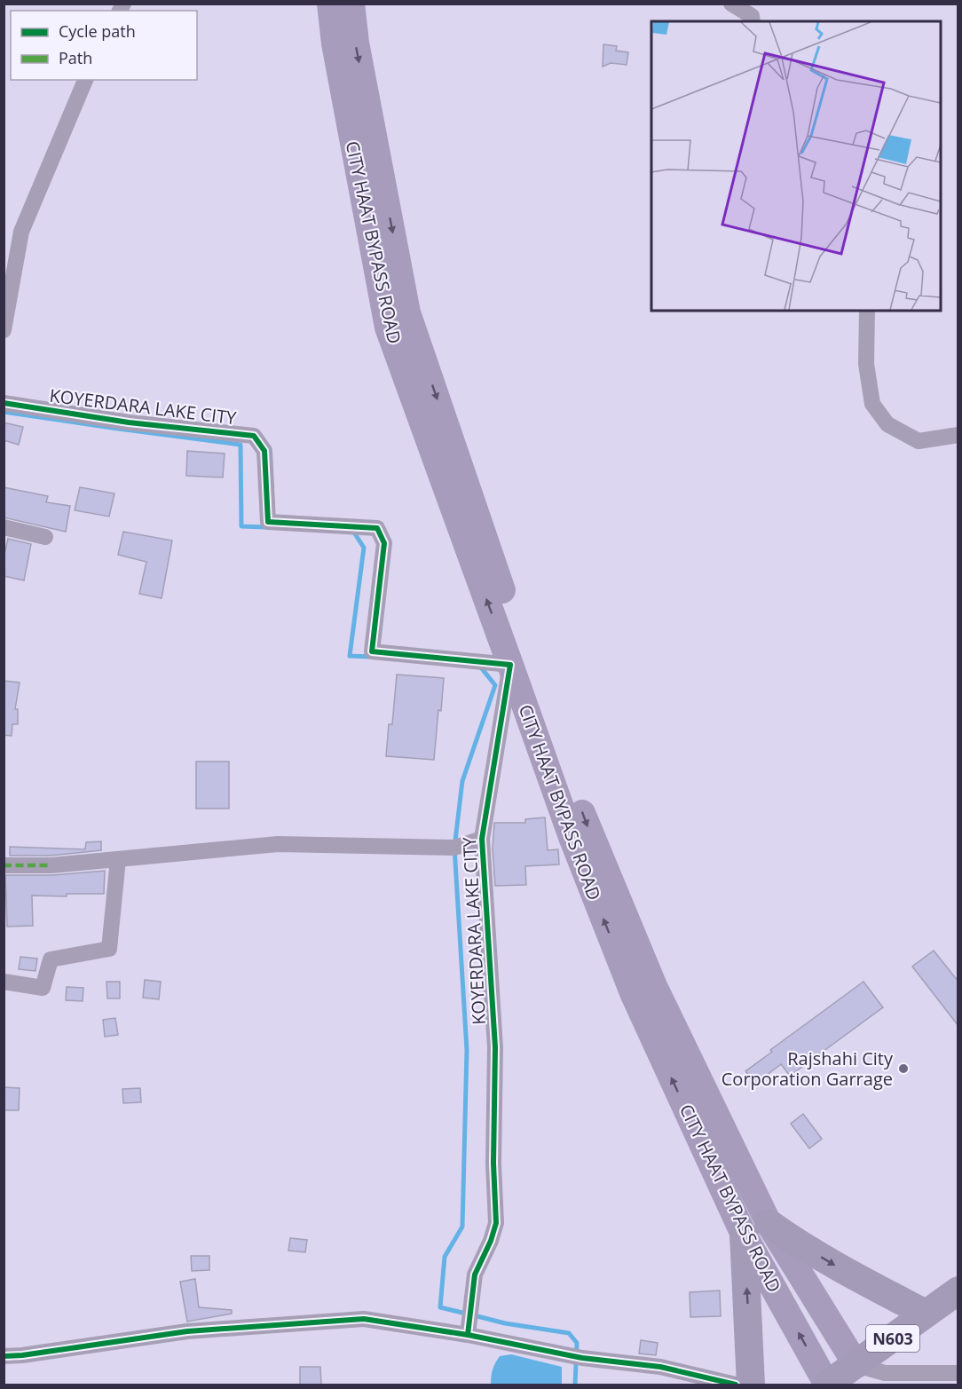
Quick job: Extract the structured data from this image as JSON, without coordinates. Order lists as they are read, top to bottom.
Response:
{
  "streets": {
    "highway": ["N603"],
    "main road": ["CITY HAAT BYPASS ROAD"],
    "street": ["KOYERDARA LAKE CITY"]
  },
  "crossings": [
    ["CITY HAAT BYPASS ROAD", "KOYERDARA LAKE CITY"],
    ["CITY HAAT BYPASS ROAD", "N603"]
  ],
  "places": ["Rajshahi City Corporation Garrage"],
  "legend": ["Cycle path", "Path"]
}
